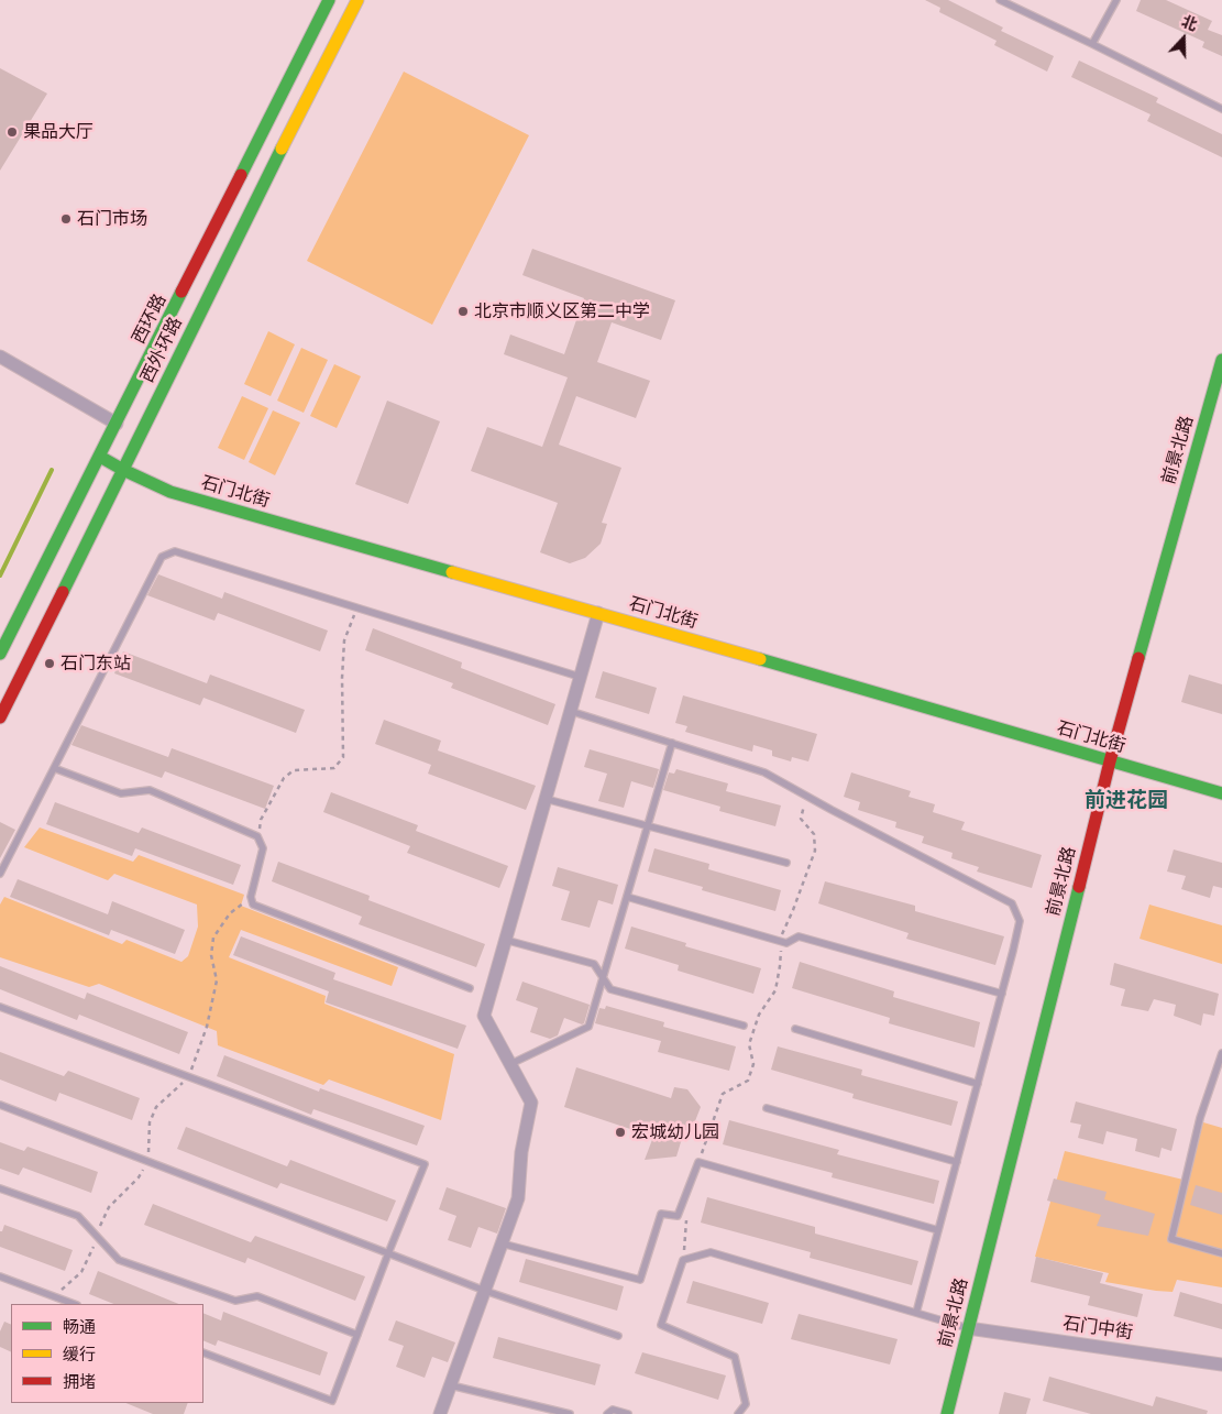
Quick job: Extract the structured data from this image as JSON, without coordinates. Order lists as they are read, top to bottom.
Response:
{
  "streets": {
    "street": [
      "西环路",
      "西外环路",
      "前景北路",
      "石门北街",
      "石门中街"
    ]
  },
  "crossings": [
    ["西环路", "石门北街"],
    ["西外环路", "石门北街"],
    ["前景北路", "石门北街"],
    ["前景北路", "石门中街"]
  ],
  "districts": ["前进花园"],
  "places": [
    "果品大厅",
    "石门市场",
    "北京市顺义区第二中学",
    "石门东站",
    "宏城幼儿园"
  ],
  "legend": ["畅通", "缓行", "拥堵"],
  "north": "top"
}
